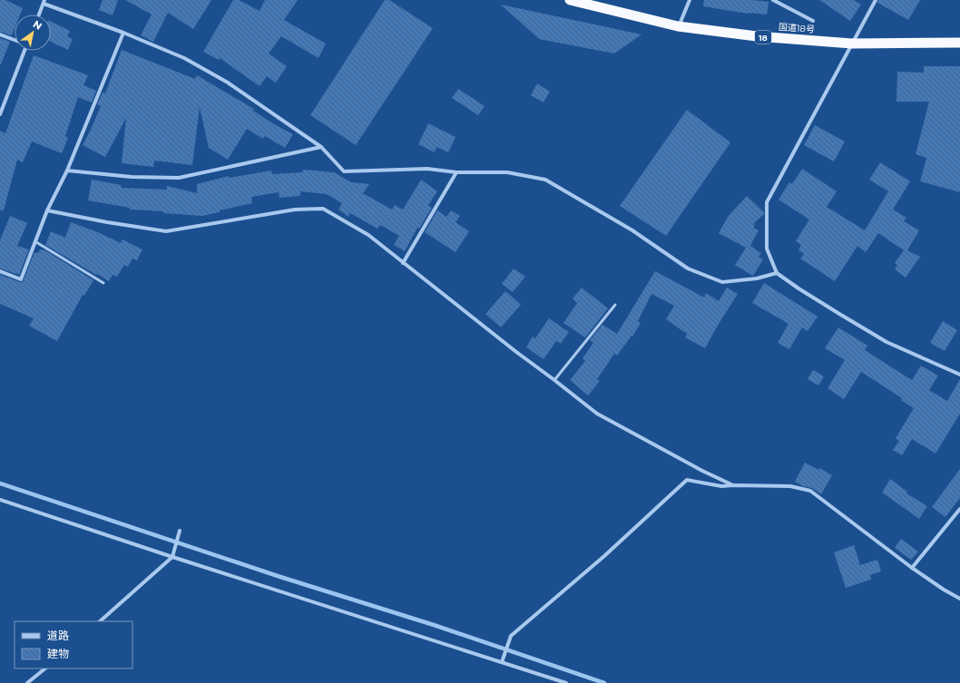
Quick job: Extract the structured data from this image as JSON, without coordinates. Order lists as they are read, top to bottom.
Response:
{
  "streets": {
    "highway": ["国道18号", "18"]
  },
  "legend": ["道路", "建物"],
  "north": "top right"
}
